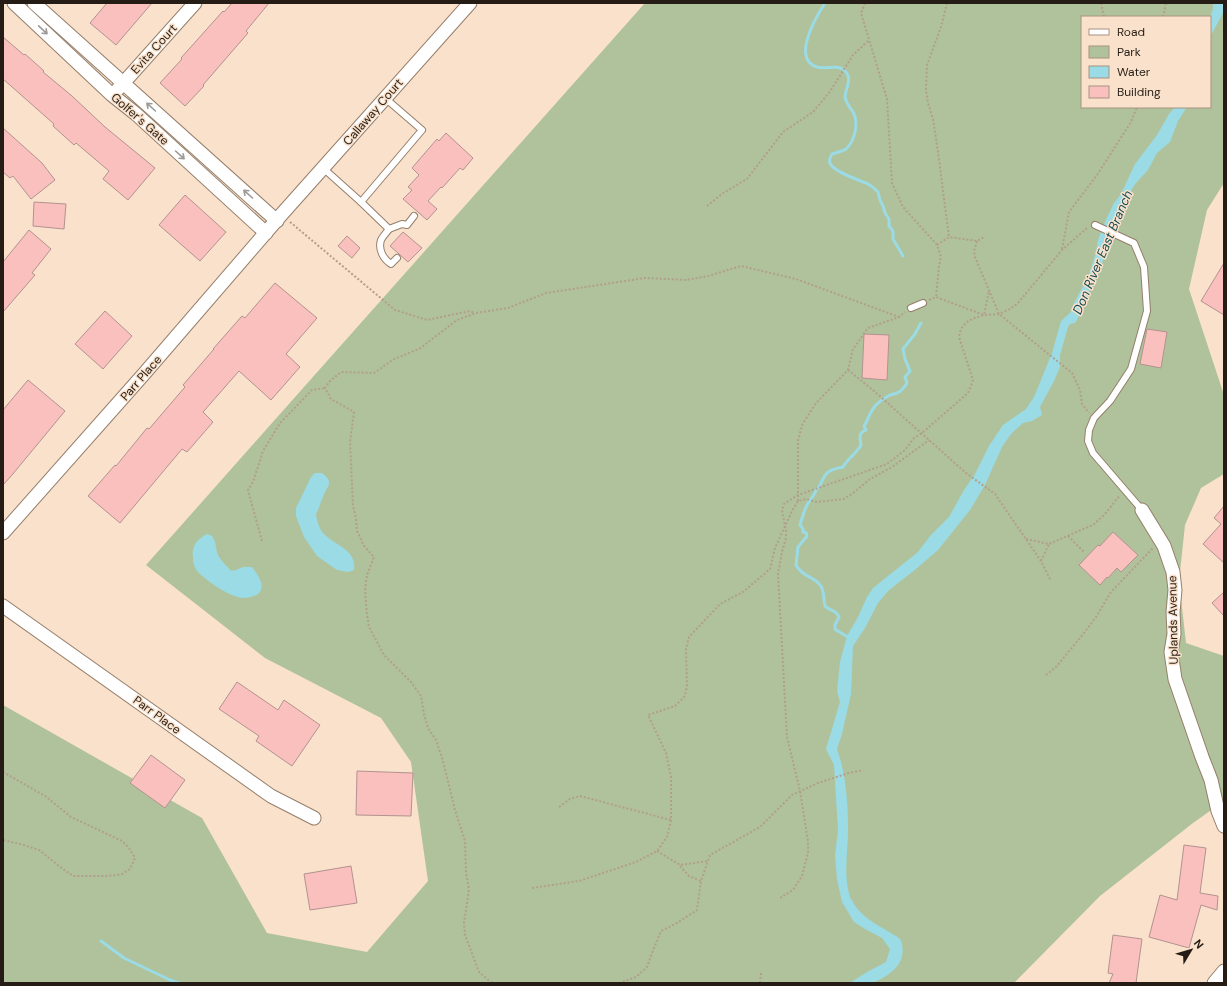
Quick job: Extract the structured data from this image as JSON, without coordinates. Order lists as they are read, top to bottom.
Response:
{
  "streets": {
    "street": [
      "Evita Court",
      "Callaway Court",
      "Golfer's Gate",
      "Parr Place",
      "Uplands Avenue"
    ]
  },
  "crossings": [
    ["Evita Court", "Golfer's Gate"],
    ["Callaway Court", "Golfer's Gate"],
    ["Callaway Court", "Parr Place"],
    ["Golfer's Gate", "Parr Place"]
  ],
  "water": ["Don River East Branch"],
  "legend": [
    "Road",
    "Park",
    "Water",
    "Building"
  ],
  "north": "top right"
}
